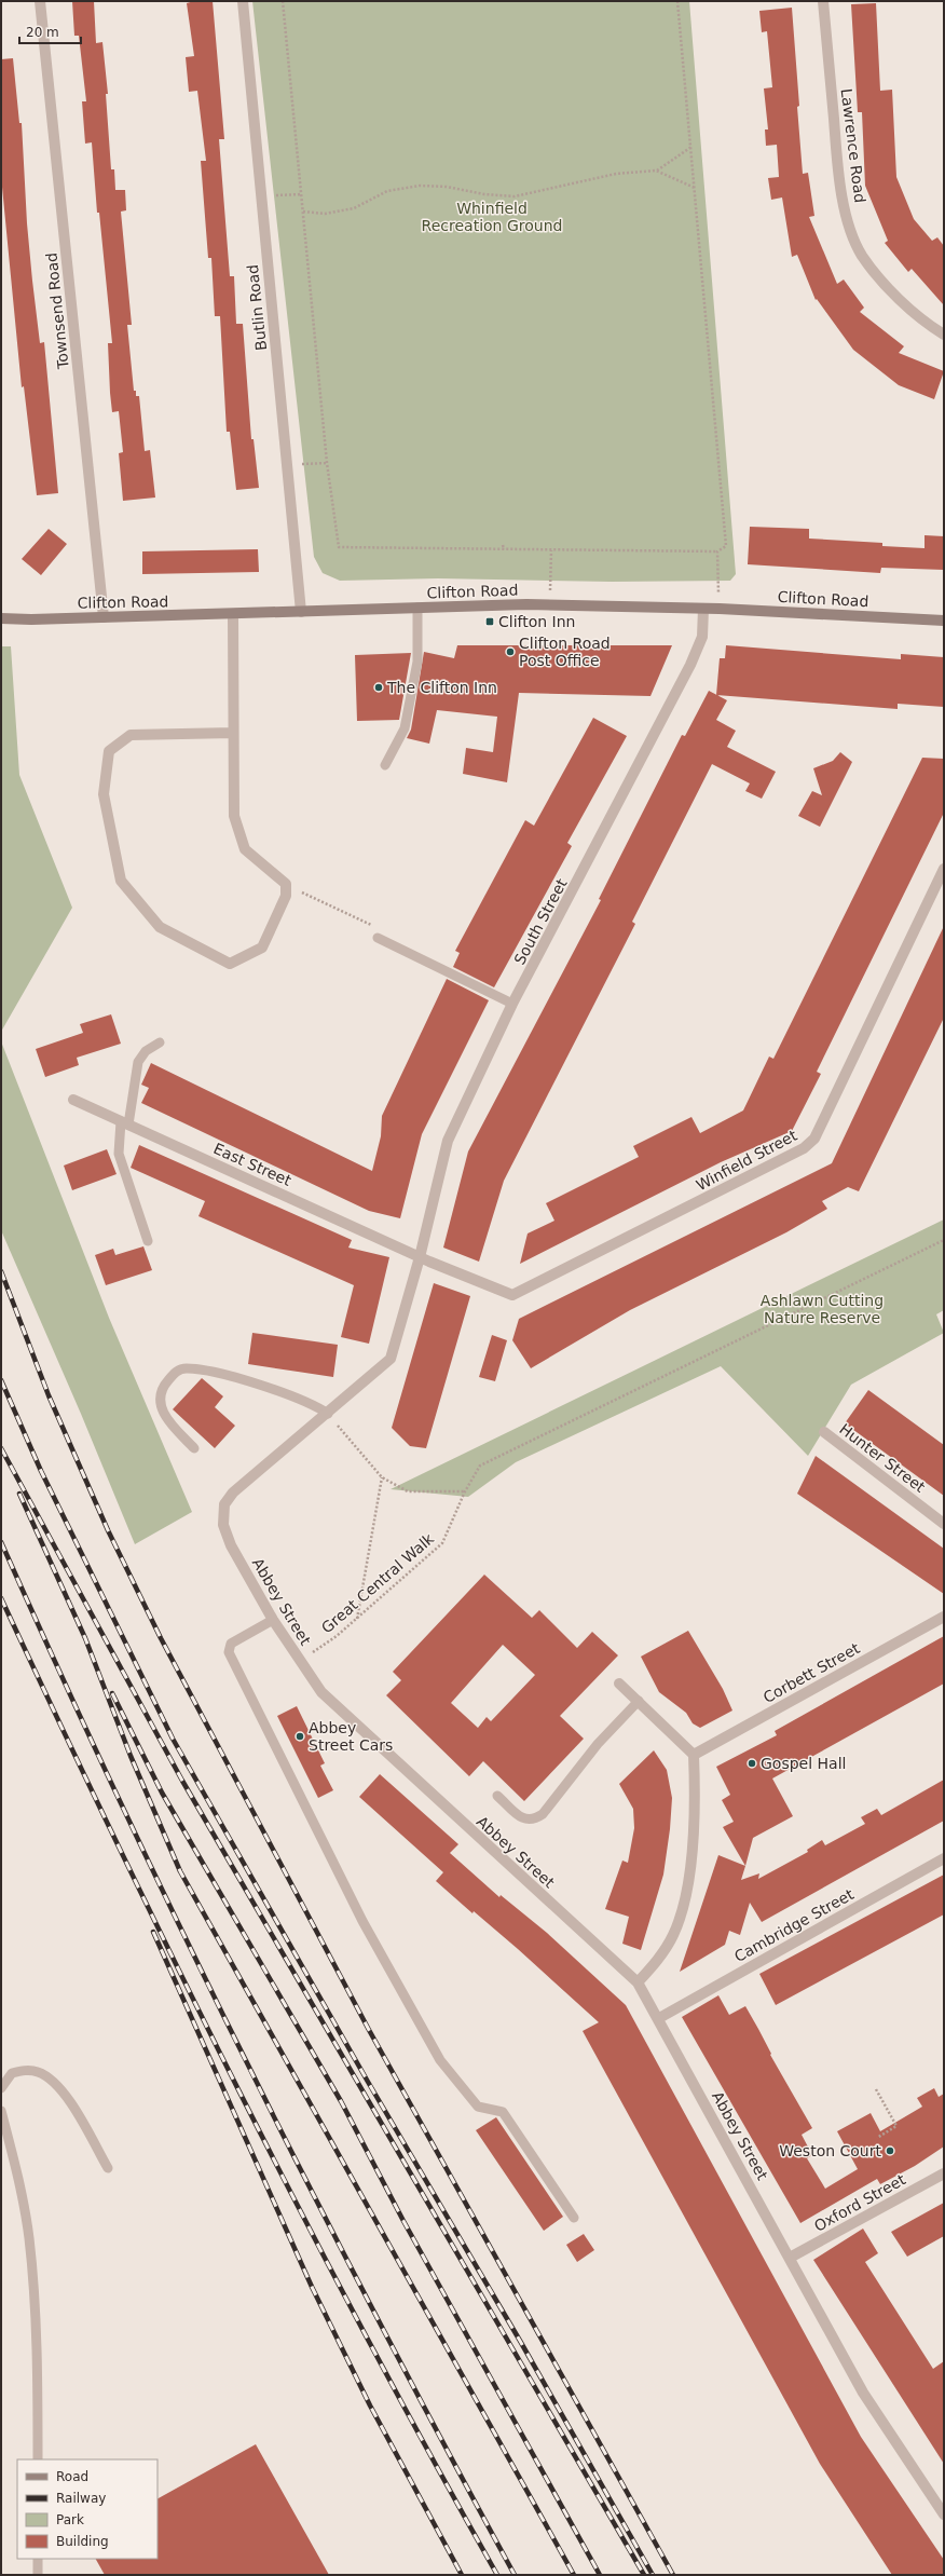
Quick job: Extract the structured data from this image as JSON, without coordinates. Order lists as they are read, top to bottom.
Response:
{
  "streets": {
    "street": [
      "Lawrence Road",
      "Butlin Road",
      "Townsend Road",
      "Clifton Road",
      "South Street",
      "Winfield Street",
      "East Street",
      "Hunter Street",
      "Abbey Street",
      "Corbett Street",
      "Cambridge Street",
      "Oxford Street"
    ],
    "path": ["Great Central Walk"]
  },
  "crossings": [
    ["Butlin Road", "Clifton Road"],
    ["Townsend Road", "Clifton Road"],
    ["Clifton Road", "South Street"],
    ["South Street", "Winfield Street"],
    ["South Street", "East Street"],
    ["South Street", "Abbey Street"],
    ["Winfield Street", "East Street"],
    ["Winfield Street", "Abbey Street"],
    ["East Street", "Abbey Street"],
    ["Great Central Walk", "Abbey Street"],
    ["Abbey Street", "Cambridge Street"],
    ["Abbey Street", "Oxford Street"]
  ],
  "parks": ["Whinfield Recreation Ground", "Ashlawn Cutting Nature Reserve"],
  "places": {
    "transit": ["Clifton Inn"],
    "other": [
      "Clifton Road Post Office",
      "The Clifton Inn",
      "Abbey Street Cars",
      "Gospel Hall",
      "Weston Court"
    ]
  },
  "legend": [
    "Road",
    "Railway",
    "Park",
    "Building"
  ],
  "scale_bar": "20 m"
}
